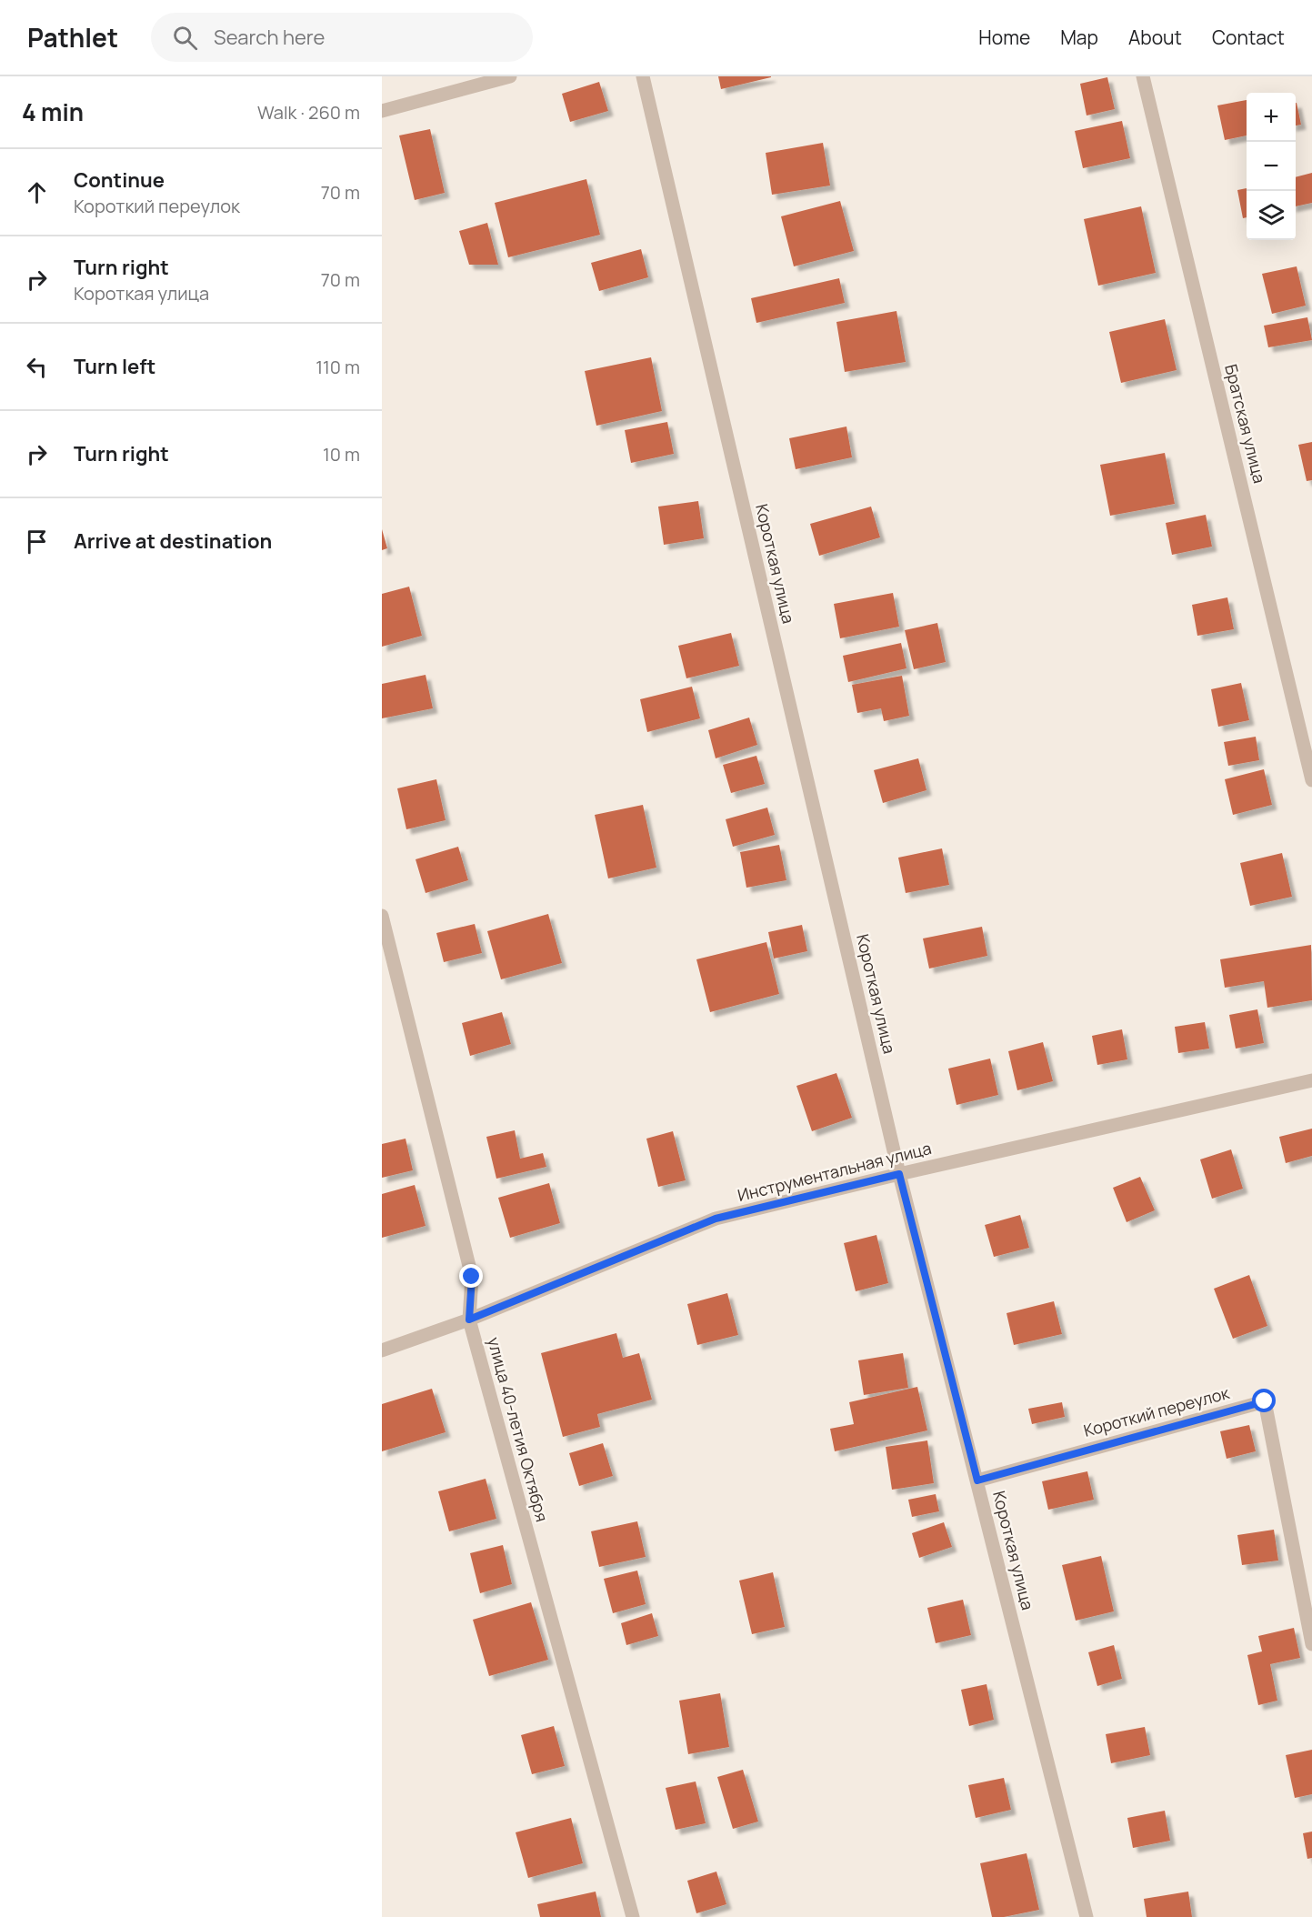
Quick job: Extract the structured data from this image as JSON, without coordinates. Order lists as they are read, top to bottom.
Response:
{
  "streets": {
    "street": [
      "Братская улица",
      "Короткая улица",
      "Инструментальная улица",
      "Короткий переулок",
      "улица 40-летия Октября"
    ]
  },
  "crossings": [
    ["Короткая улица", "Инструментальная улица"],
    ["Короткая улица", "Короткий переулок"],
    ["Инструментальная улица", "улица 40-летия Октября"]
  ],
  "page": {
    "header": "Pathlet",
    "search": "Search here",
    "nav": [
      "Home",
      "Map",
      "About",
      "Contact"
    ],
    "heading": ["4 min", "Walk · 260 m"],
    "map_buttons": ["+", "−"],
    "list": [
      ["Continue", "Короткий переулок", "70 m"],
      ["Turn right", "Короткая улица", "70 m"],
      ["Turn left", "110 m"],
      ["Turn right", "10 m"],
      "Arrive at destination"
    ]
  }
}
